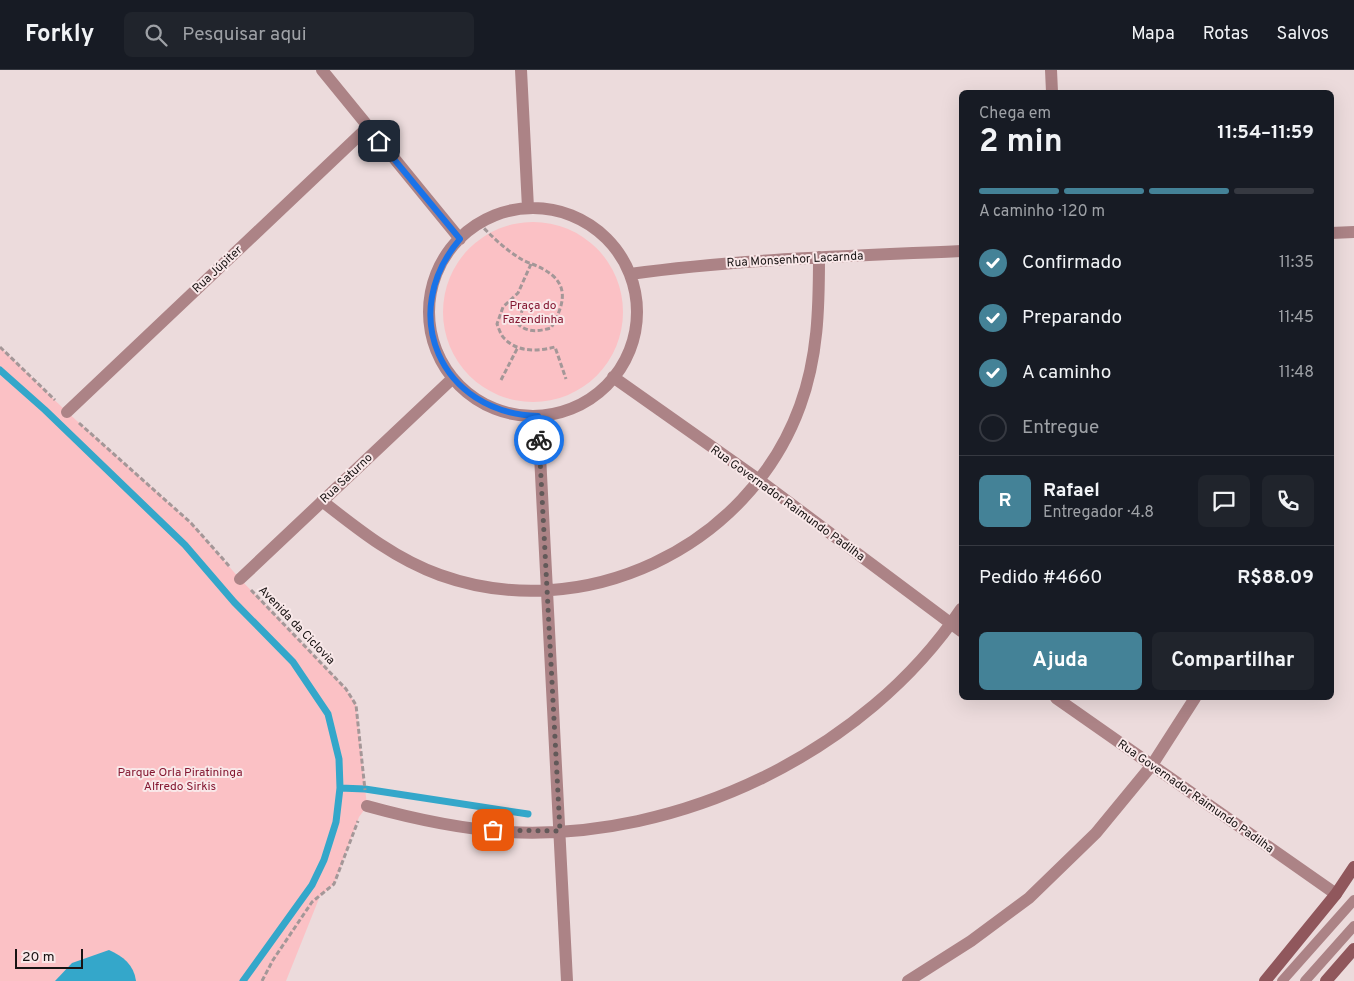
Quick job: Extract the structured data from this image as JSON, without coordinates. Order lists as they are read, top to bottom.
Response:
{
  "streets": {
    "street": [
      "Rua Monsenhor Lacarnda",
      "Rua Júpiter",
      "Rua Saturno",
      "Rua Governador Raimundo Padilha"
    ],
    "path": ["Avenida da Ciclovia"]
  },
  "crossings": [
    ["Rua Júpiter", "Avenida da Ciclovia"],
    ["Rua Saturno", "Avenida da Ciclovia"]
  ],
  "parks": ["Praça do Fazendinha", "Parque Orla Piratininga Alfredo Sirkis"],
  "scale_bar": "20 m",
  "page": {
    "header": "Forkly",
    "search": "Pesquisar aqui",
    "nav": ["Mapa", "Rotas", "Salvos"],
    "heading": ["2 min", "Chega em", "11:54–11:59"],
    "panel": [
      "Rafael",
      "Entregador · 4.8",
      "Pedido #4660",
      "R$88.09"
    ],
    "bar": "A caminho · 120 m",
    "list": [
      ["Confirmado", "11:35"],
      ["Preparando", "11:45"],
      ["A caminho", "11:48"],
      "Entregue"
    ],
    "round": "R",
    "buttons": ["Ajuda", "Compartilhar"],
    "scale": "20 m"
  }
}
